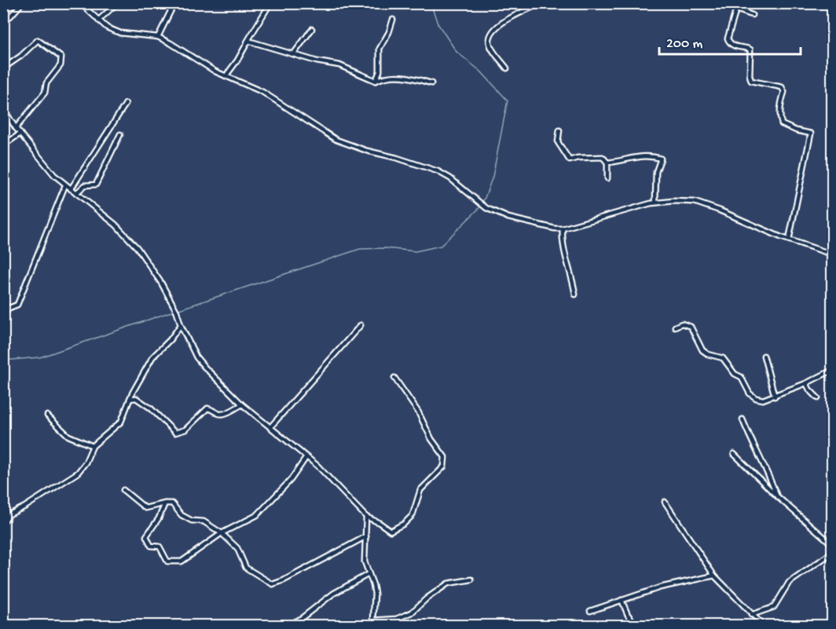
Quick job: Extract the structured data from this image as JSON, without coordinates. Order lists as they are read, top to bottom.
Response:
{
  "scale_bar": "200 m"
}
